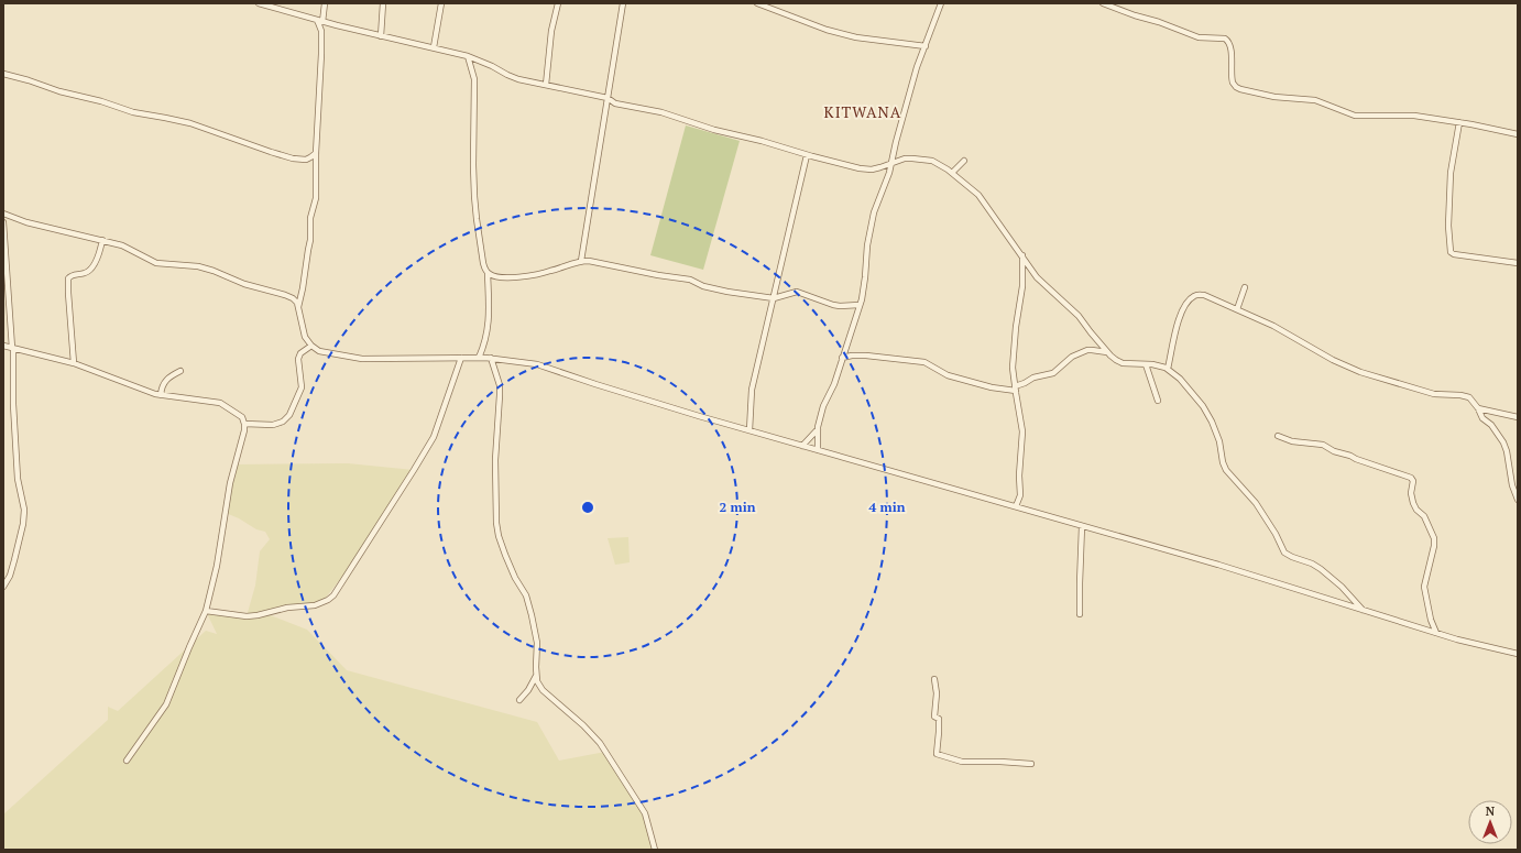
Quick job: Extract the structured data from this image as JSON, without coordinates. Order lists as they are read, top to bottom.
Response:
{
  "districts": ["KITWANA"],
  "north": "top",
  "rings": ["2 min", "4 min"]
}
